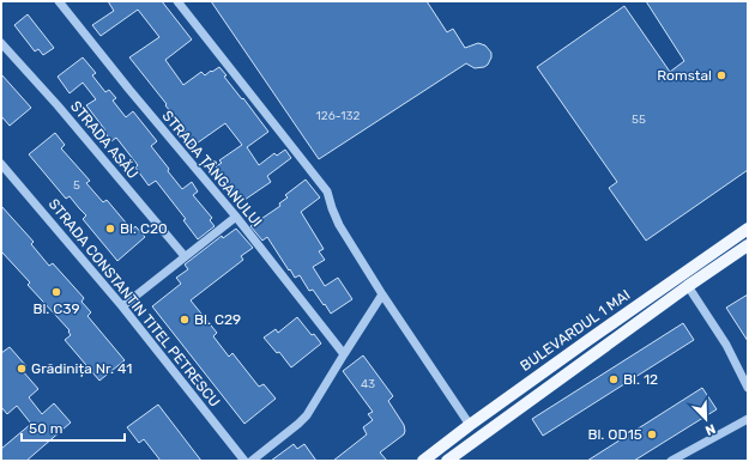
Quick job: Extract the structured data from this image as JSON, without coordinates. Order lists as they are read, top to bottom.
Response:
{
  "streets": {
    "main road": ["BULEVARDUL 1 MAI"],
    "street": ["STRADA ASĂU", "STRADA ȚÂNGANULUI", "STRADA CONSTANTIN TITEL PETRESCU"]
  },
  "places": [
    "Romstal",
    "Bl. C20",
    "Bl. C39",
    "Bl. C29",
    "Grădinița Nr. 41",
    "Bl. 12",
    "Bl. OD15"
  ],
  "house_numbers": [
    "126-132",
    "55",
    "5",
    "43"
  ],
  "scale_bar": "50 m",
  "north": "bottom right"
}
